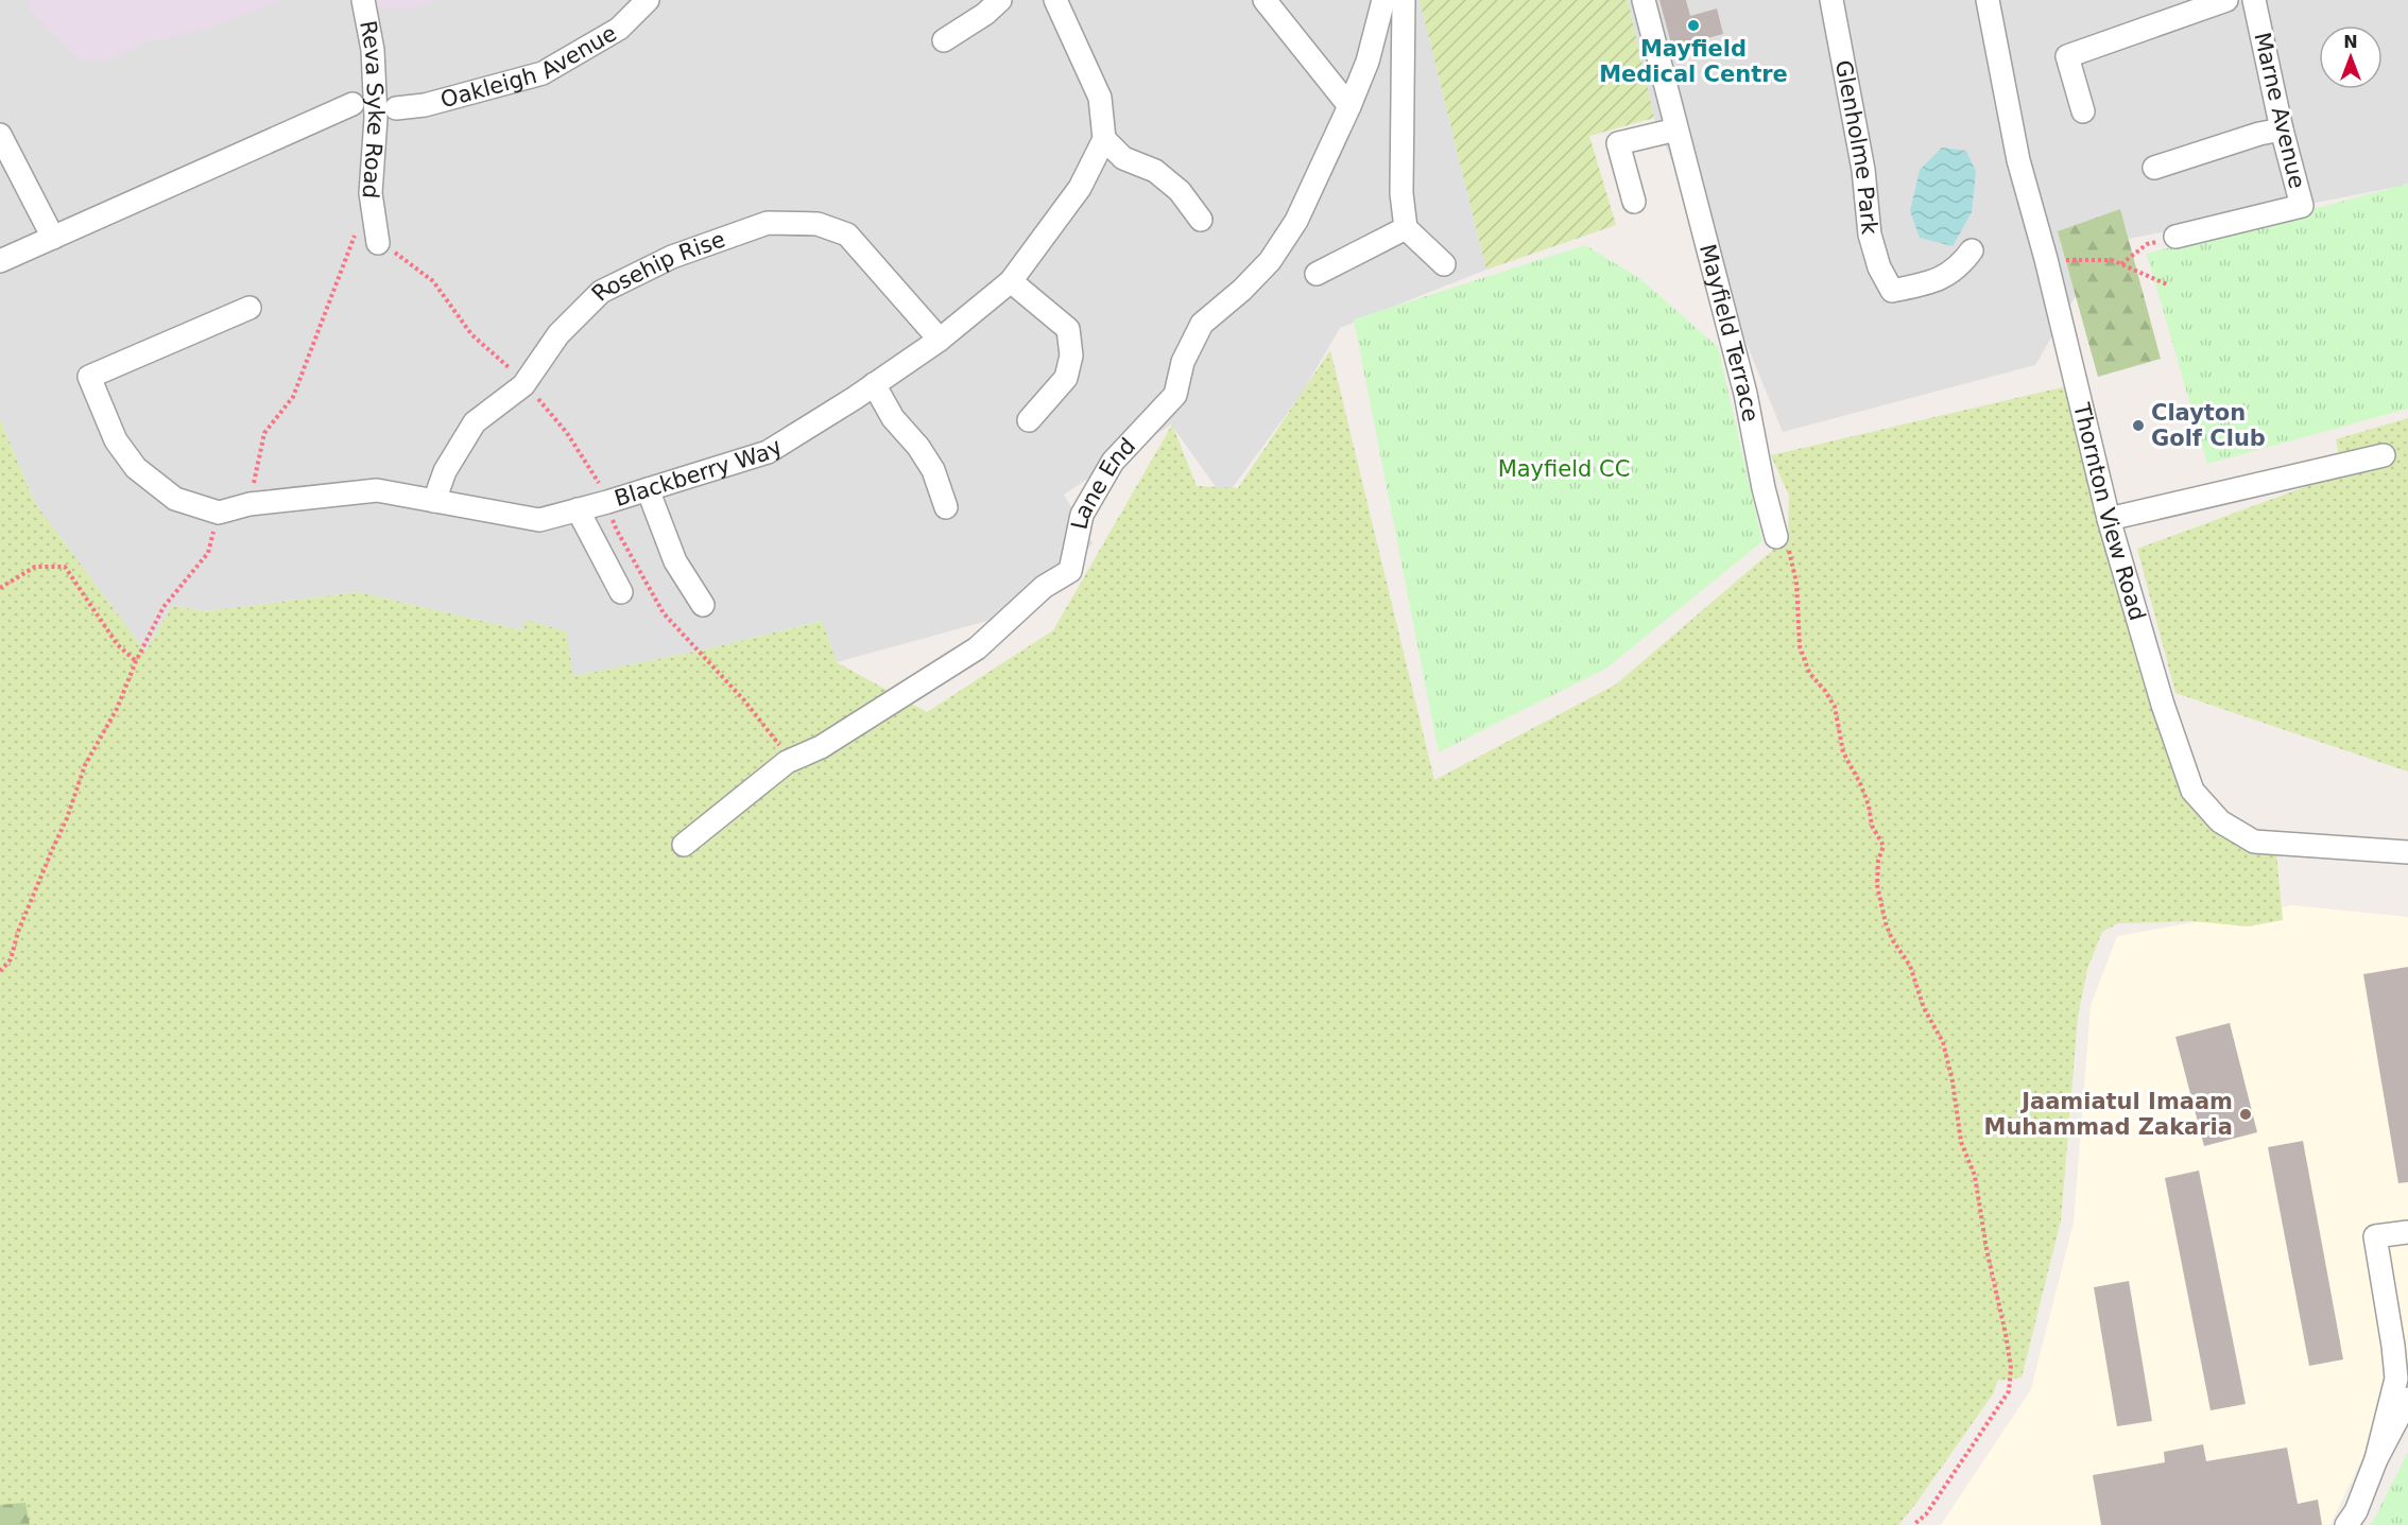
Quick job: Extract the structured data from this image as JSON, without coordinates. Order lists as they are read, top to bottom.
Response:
{
  "streets": {
    "street": [
      "Oakleigh Avenue",
      "Reva Syke Road",
      "Marne Avenue",
      "Glenholme Park",
      "Rosehip Rise",
      "Mayfield Terrace",
      "Blackberry Way",
      "Lane End",
      "Thornton View Road"
    ]
  },
  "crossings": [
    ["Rosehip Rise", "Blackberry Way"]
  ],
  "parks": ["Mayfield CC"],
  "places": ["Mayfield Medical Centre", "Clayton Golf Club", "Jaamiatul Imaam Muhammad Zakaria"],
  "north": "top"
}
